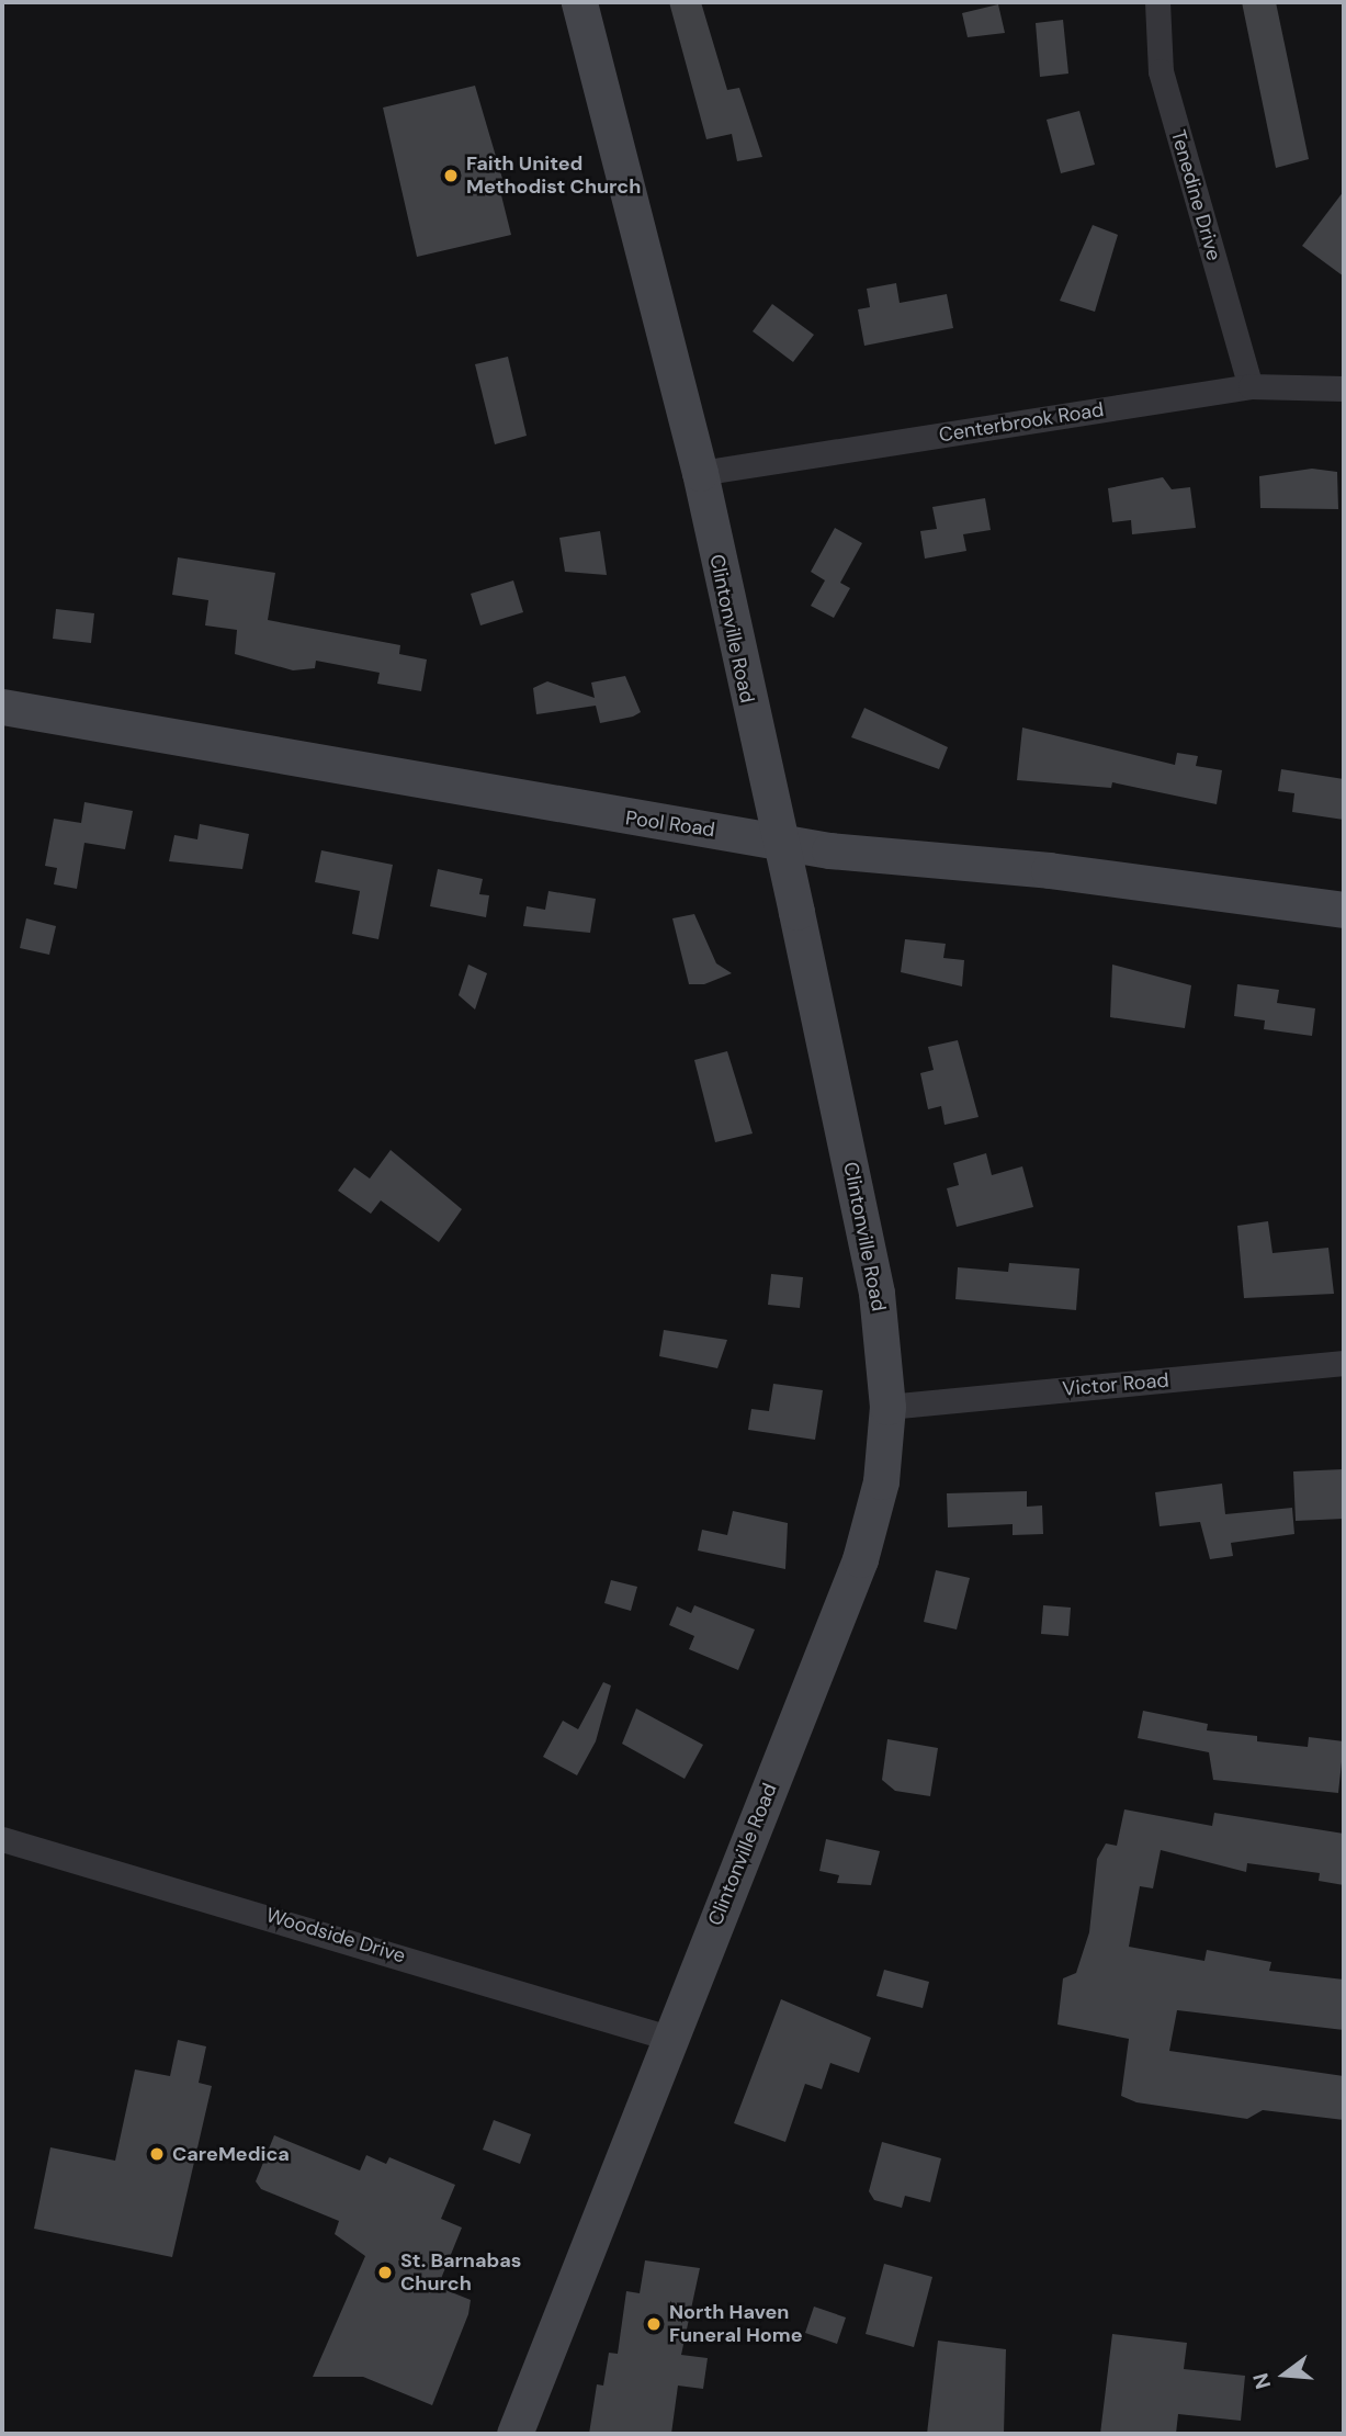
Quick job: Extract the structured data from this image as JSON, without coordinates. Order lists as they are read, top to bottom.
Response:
{
  "streets": {
    "main road": ["Clintonville Road", "Pool Road"],
    "street": [
      "Tenedine Drive",
      "Centerbrook Road",
      "Victor Road",
      "Woodside Drive"
    ]
  },
  "crossings": [
    ["Tenedine Drive", "Centerbrook Road"],
    ["Centerbrook Road", "Clintonville Road"],
    ["Clintonville Road", "Pool Road"],
    ["Clintonville Road", "Victor Road"],
    ["Clintonville Road", "Woodside Drive"]
  ],
  "places": [
    "Faith United Methodist Church",
    "CareMedica",
    "St. Barnabas Church",
    "North Haven Funeral Home"
  ],
  "north": "left"
}
